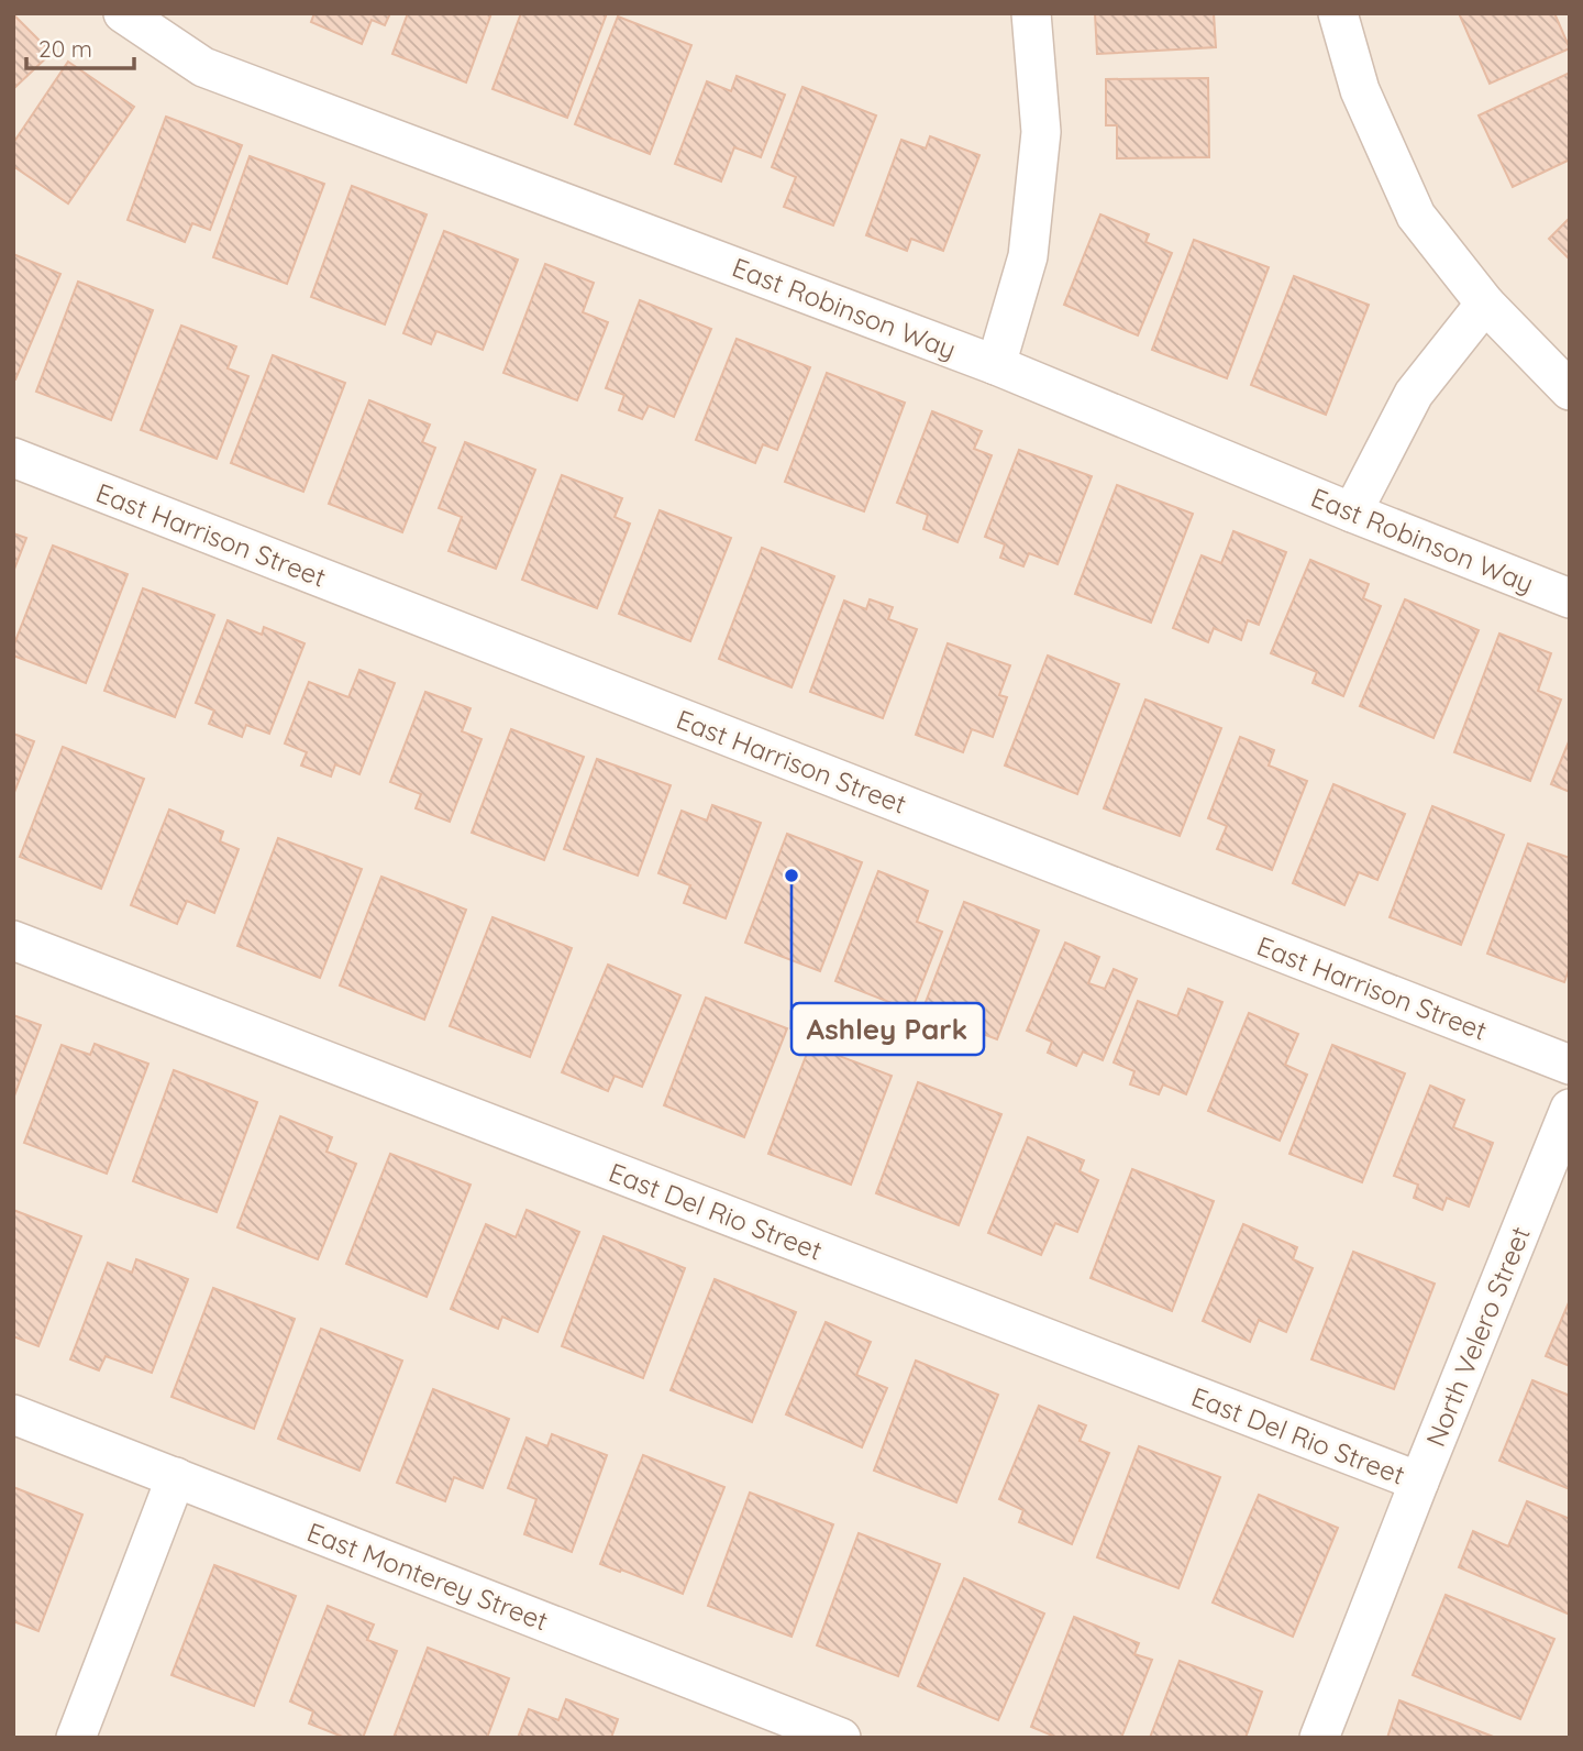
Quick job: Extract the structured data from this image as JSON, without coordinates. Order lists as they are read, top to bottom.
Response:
{
  "streets": {
    "street": [
      "East Robinson Way",
      "East Harrison Street",
      "East Del Rio Street",
      "North Velero Street",
      "East Monterey Street"
    ]
  },
  "crossings": [
    ["East Del Rio Street", "North Velero Street"]
  ],
  "places": ["Ashley Park"],
  "scale_bar": "20 m"
}
